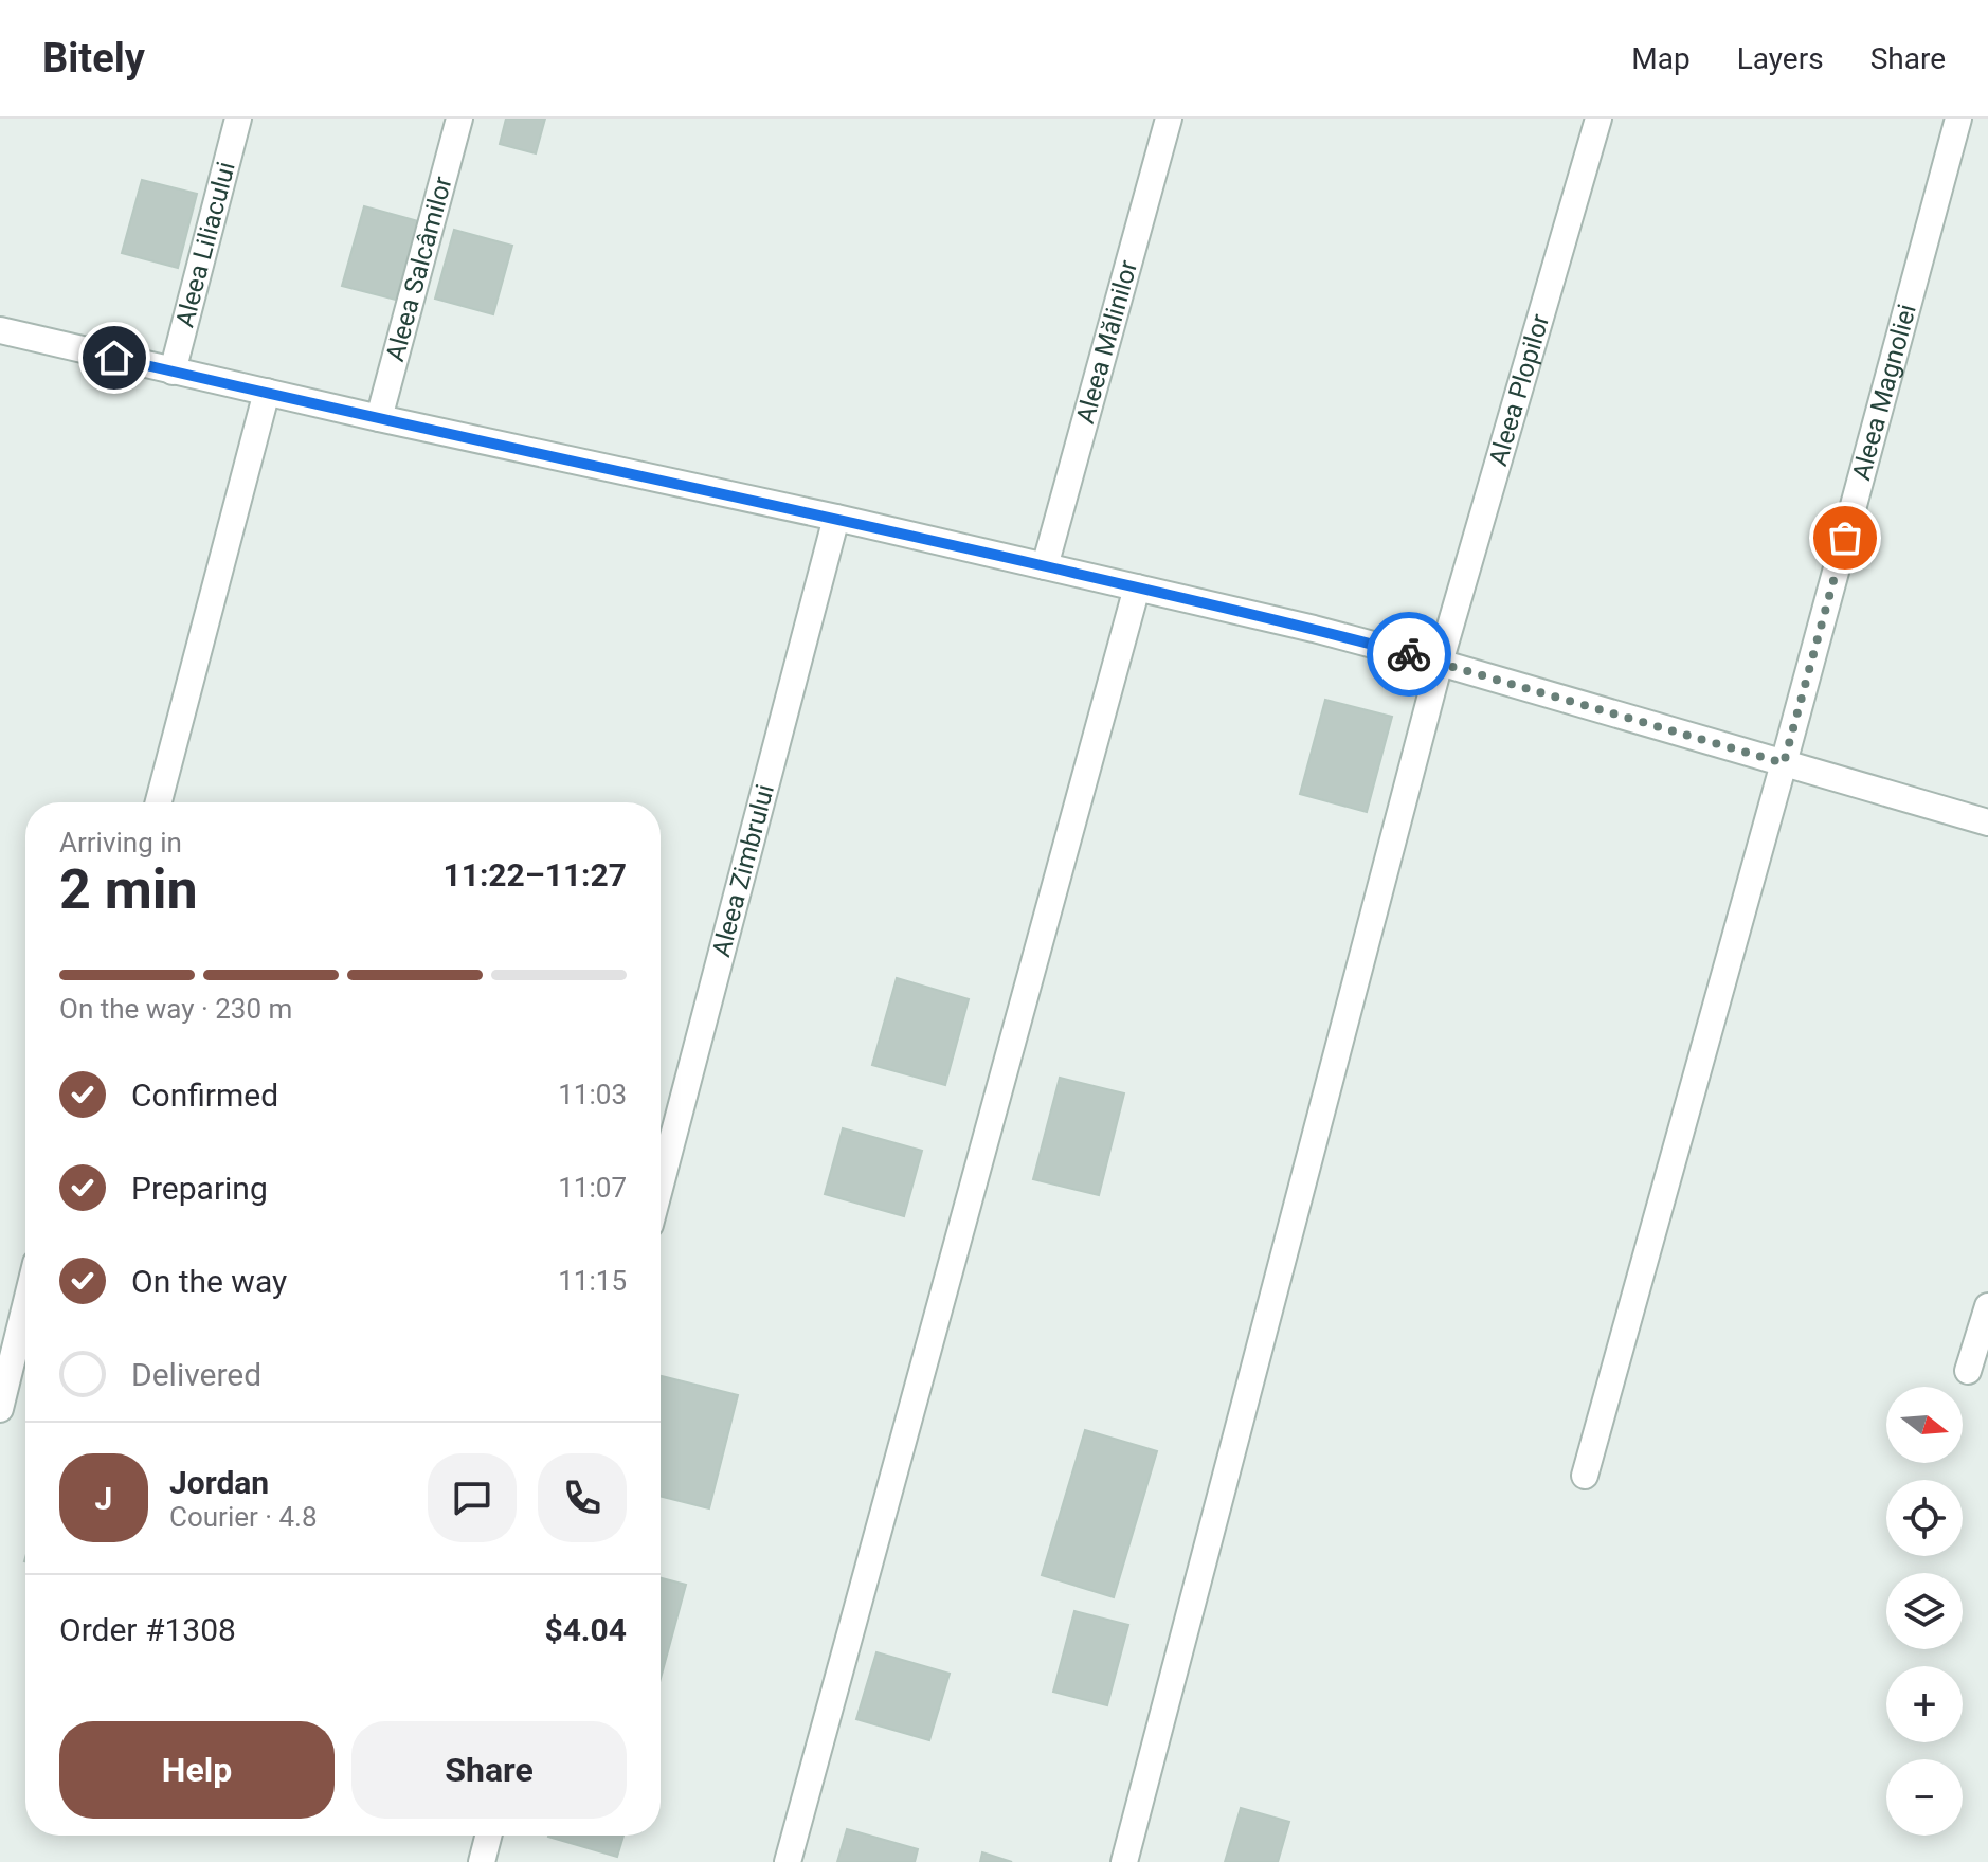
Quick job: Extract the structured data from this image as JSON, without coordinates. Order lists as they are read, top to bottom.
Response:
{
  "streets": {
    "street": [
      "Aleea Liliacului",
      "Aleea Salcâmilor",
      "Aleea Mălinilor",
      "Aleea Plopilor",
      "Aleea Magnoliei",
      "Aleea Zimbrului"
    ]
  },
  "north": "right",
  "page": {
    "header": "Bitely",
    "nav": ["Map", "Layers", "Share"],
    "heading": ["2 min", "Arriving in", "11:22–11:27"],
    "panel": [
      "Jordan",
      "Courier · 4.8",
      "Order #1308",
      "$4.04"
    ],
    "bar": "On the way · 230 m",
    "list": [
      ["Confirmed", "11:03"],
      ["Preparing", "11:07"],
      ["On the way", "11:15"],
      "Delivered"
    ],
    "map_buttons": ["+", "−"],
    "round": "J",
    "buttons": ["Help", "Share"]
  }
}
